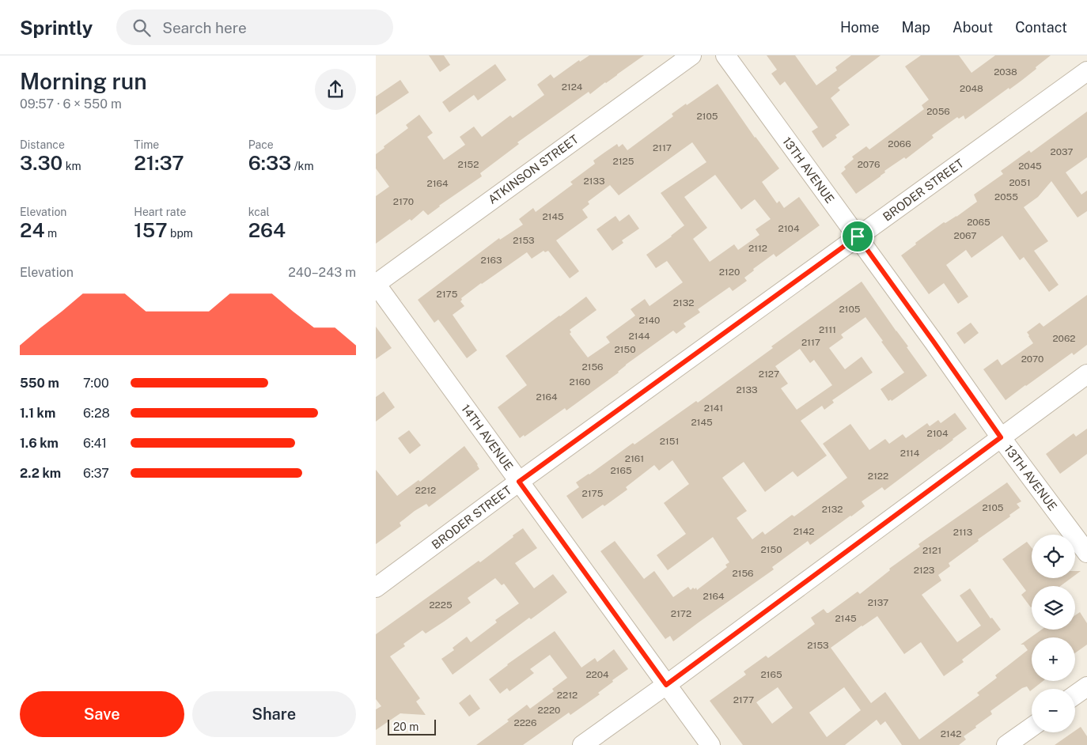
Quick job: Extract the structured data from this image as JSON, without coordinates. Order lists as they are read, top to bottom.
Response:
{
  "streets": {
    "street": [
      "ATKINSON STREET",
      "13TH AVENUE",
      "BRODER STREET",
      "14TH AVENUE"
    ]
  },
  "crossings": [
    ["ATKINSON STREET", "14TH AVENUE"],
    ["13TH AVENUE", "BRODER STREET"],
    ["BRODER STREET", "14TH AVENUE"]
  ],
  "house_numbers": [
    "2038",
    "2124",
    "2048",
    "2056",
    "2105",
    "2066",
    "2117",
    "2037",
    "2125",
    "2152",
    "2076",
    "2045",
    "2133",
    "2051",
    "2164",
    "2055",
    "2170",
    "2145",
    "2065",
    "2104",
    "2067",
    "2153",
    "2112",
    "2163",
    "2120",
    "2175",
    "2132",
    "2105",
    "2140",
    "2111",
    "2144",
    "2062",
    "2117",
    "2150",
    "2070",
    "2156",
    "2127",
    "2160",
    "2133",
    "2164",
    "2141",
    "2145",
    "2104",
    "2151",
    "2114",
    "2161",
    "2165",
    "2122",
    "2212",
    "2175",
    "2105",
    "2132",
    "2142",
    "2113",
    "2150",
    "2121",
    "2123",
    "2156",
    "2164",
    "2137",
    "2225",
    "2172",
    "2145",
    "2153",
    "2204",
    "2165",
    "2212",
    "2177",
    "2220",
    "2226",
    "2142"
  ],
  "scale_bar": "20 m",
  "page": {
    "header": "Sprintly",
    "search": "Search here",
    "nav": [
      "Home",
      "Map",
      "About",
      "Contact"
    ],
    "heading": ["Morning run", "09:57 · 6 × 550 m"],
    "stats": [
      ["Distance", "3.30 km"],
      ["Time", "21:37"],
      ["Pace", "6:33 /km"],
      ["Elevation", "24 m"],
      ["Heart rate", "157 bpm"],
      ["kcal", "264"]
    ],
    "chart": ["Elevation", "240–243 m"],
    "list": [
      {
        "name": "550 m",
        "note": "7:00"
      },
      {
        "name": "1.1 km",
        "note": "6:28"
      },
      {
        "name": "1.6 km",
        "note": "6:41"
      },
      {
        "name": "2.2 km",
        "note": "6:37"
      }
    ],
    "map_buttons": ["+", "−"],
    "buttons": ["Save", "Share"],
    "scale": "20 m"
  }
}
